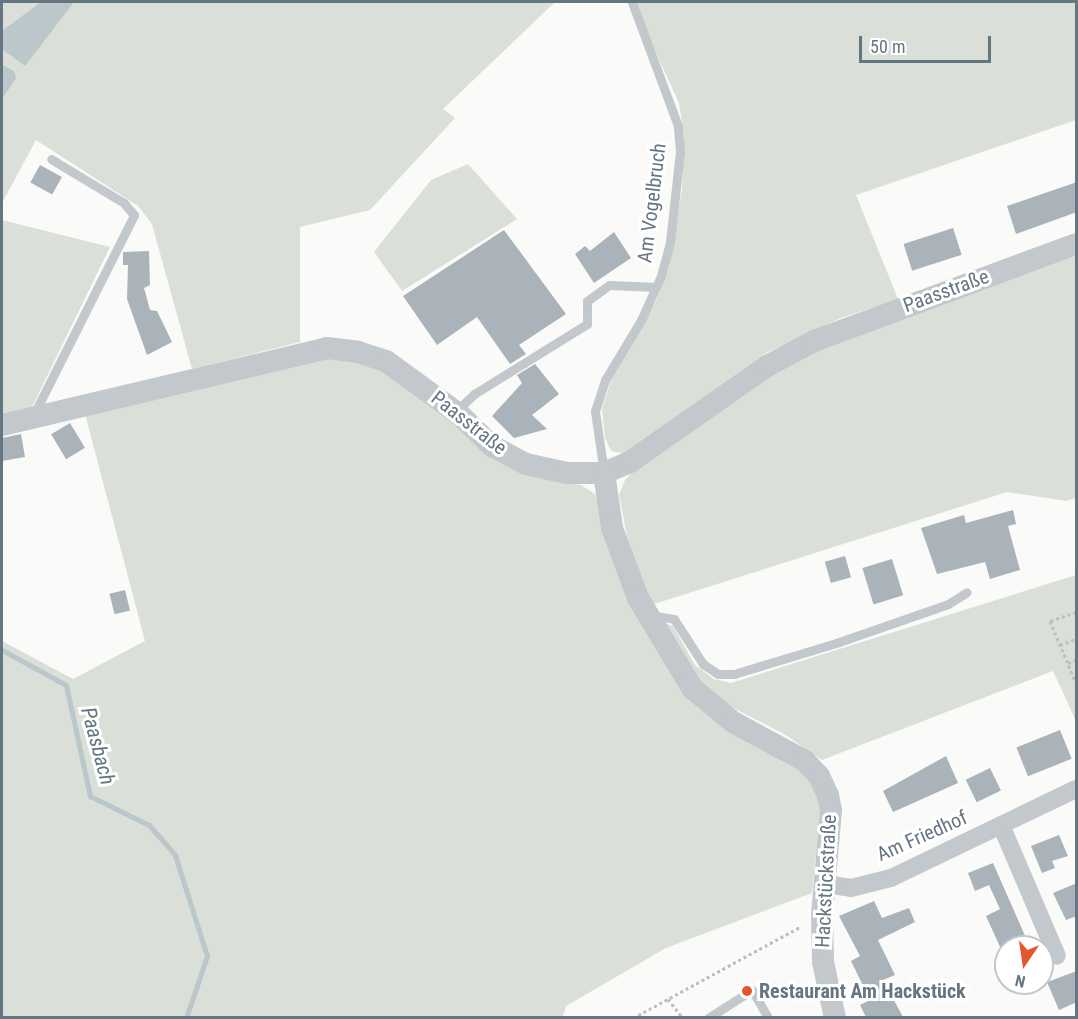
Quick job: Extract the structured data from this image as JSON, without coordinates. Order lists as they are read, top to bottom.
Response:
{
  "streets": {
    "street": ["Paasstraße", "Am Friedhof", "Hackstückstraße"],
    "lane": ["Am Vogelbruch"]
  },
  "crossings": [
    ["Am Vogelbruch", "Paasstraße"],
    ["Am Vogelbruch", "Hackstückstraße"],
    ["Paasstraße", "Hackstückstraße"],
    ["Am Friedhof", "Hackstückstraße"]
  ],
  "water": ["Paasbach"],
  "places": ["Restaurant Am Hackstück"],
  "scale_bar": "50 m",
  "north": "bottom"
}
